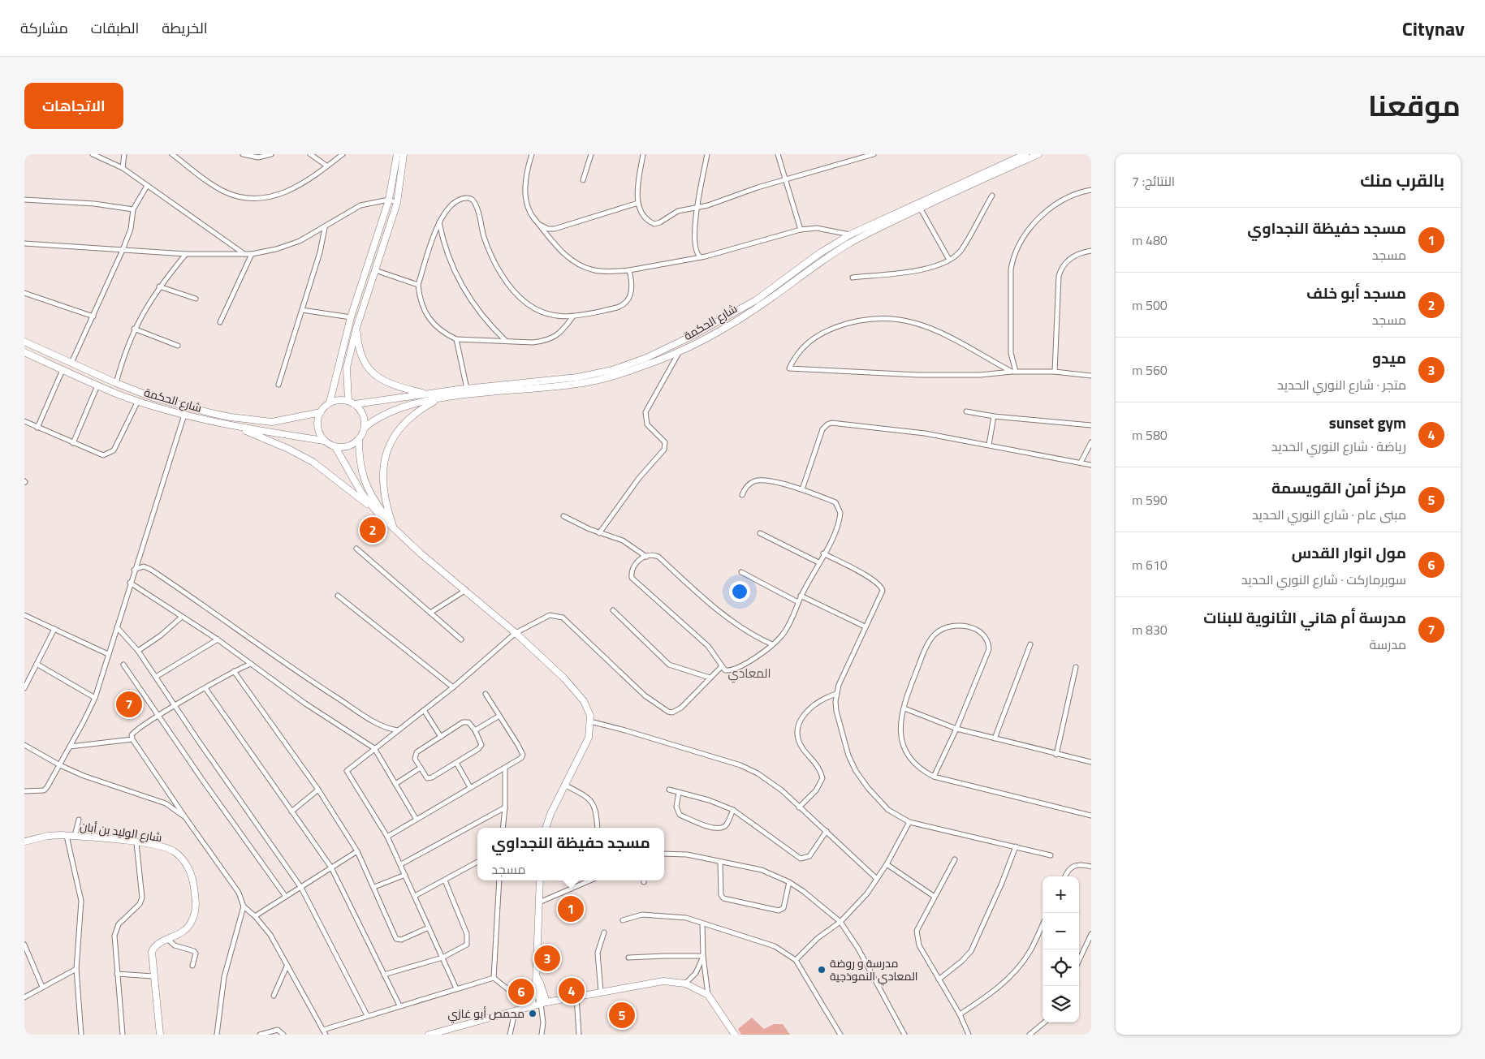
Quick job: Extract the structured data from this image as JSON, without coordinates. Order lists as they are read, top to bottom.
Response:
{
  "streets": {
    "street": ["شارع الحكمة", "شارع الوليد بن أبان"]
  },
  "districts": ["المعادي"],
  "places": ["مدرسة و روضة المعادي النموذجية", "محمص أبو غازي"],
  "page": {
    "header": "Citynav",
    "nav": ["الخريطة", "الطبقات", "مشاركة"],
    "title": "موقعنا",
    "buttons": "الاتجاهات",
    "heading": ["بالقرب منك", "النتائج: 7"],
    "list": [
      {
        "mark": "1",
        "name": "مسجد حفيظة النجداوي",
        "note": "مسجد",
        "value": "480 m"
      },
      {
        "mark": "2",
        "name": "مسجد أبو خلف",
        "note": "مسجد",
        "value": "500 m"
      },
      {
        "mark": "3",
        "name": "ميدو",
        "note": "متجر · شارع النوري الحديد",
        "value": "560 m"
      },
      {
        "mark": "4",
        "name": "sunset gym",
        "note": "رياضة · شارع النوري الحديد",
        "value": "580 m"
      },
      {
        "mark": "5",
        "name": "مركز أمن القويسمة",
        "note": "مبنى عام · شارع النوري الحديد",
        "value": "590 m"
      },
      {
        "mark": "6",
        "name": "مول انوار القدس",
        "note": "سوبرماركت · شارع النوري الحديد",
        "value": "610 m"
      },
      {
        "mark": "7",
        "name": "مدرسة أم هاني الثانوية للبنات",
        "note": "مدرسة",
        "value": "830 m"
      }
    ],
    "pins": [
      "2",
      "7",
      "1",
      "3",
      "4",
      "6",
      "5"
    ],
    "popup": ["مسجد حفيظة النجداوي", "مسجد"],
    "map_buttons": ["+", "−"]
  }
}
